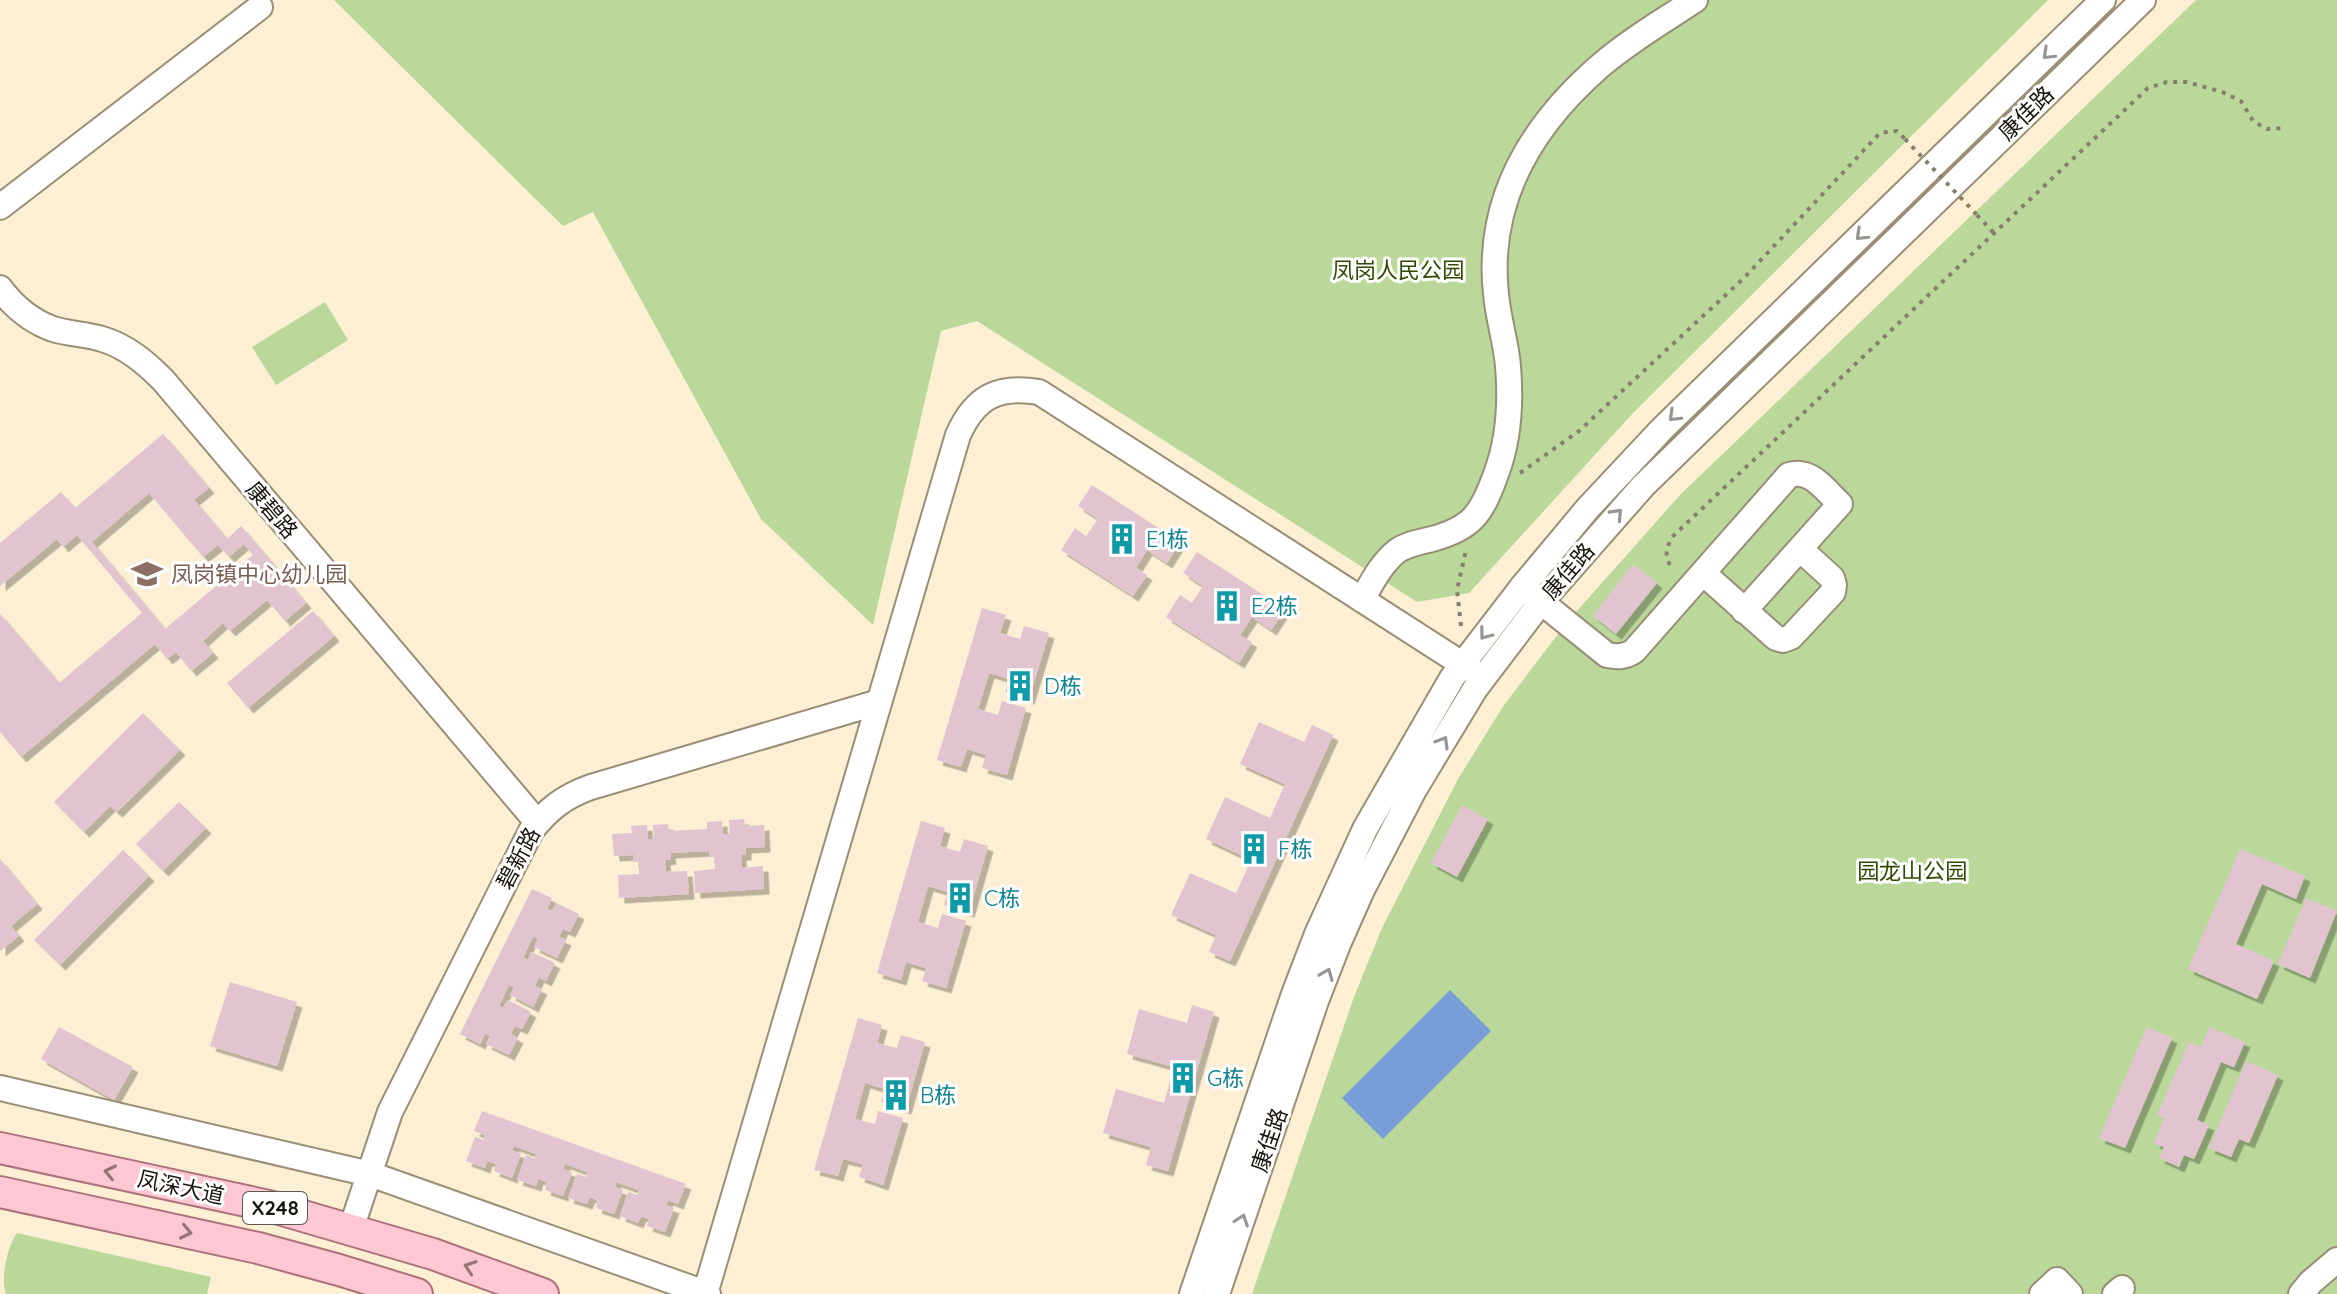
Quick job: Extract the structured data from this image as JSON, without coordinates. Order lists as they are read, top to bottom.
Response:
{
  "streets": {
    "main road": ["凤深大道", "X248"],
    "street": ["康佳路", "康碧路", "碧新路"]
  },
  "crossings": [
    ["康碧路", "碧新路"],
    ["碧新路", "凤深大道"]
  ],
  "parks": ["凤岗人民公园", "园龙山公园"],
  "places": {
    "building": [
      "E1栋",
      "E2栋",
      "D栋",
      "F栋",
      "C栋",
      "G栋",
      "B栋"
    ],
    "school or university": ["凤岗镇中心幼儿园"]
  }
}
